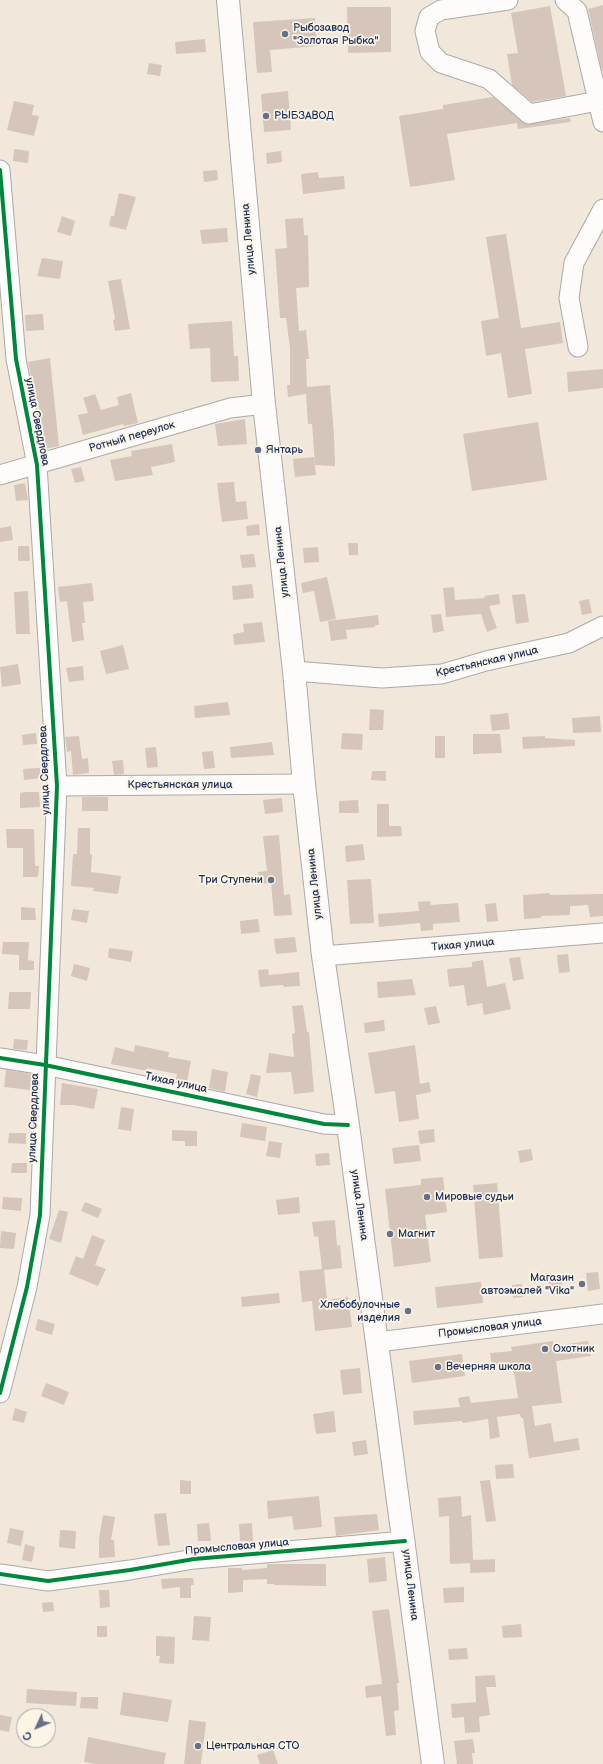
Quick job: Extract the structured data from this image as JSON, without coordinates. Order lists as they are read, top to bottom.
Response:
{
  "streets": {
    "main road": ["улица Ленина"],
    "street": [
      "улица Свердлова",
      "Ротный переулок",
      "Крестьянская улица",
      "Тихая улица",
      "Промысловая улица"
    ]
  },
  "crossings": [
    ["улица Ленина", "Ротный переулок"],
    ["улица Ленина", "Крестьянская улица"],
    ["улица Ленина", "Тихая улица"],
    ["улица Ленина", "Промысловая улица"],
    ["улица Свердлова", "Ротный переулок"],
    ["улица Свердлова", "Крестьянская улица"],
    ["улица Свердлова", "Тихая улица"]
  ],
  "places": [
    "Рыбозавод \"Золотая Рыбка\"",
    "РЫБЗАВОД",
    "Янтарь",
    "Три Ступени",
    "Мировые судьи",
    "Магнит",
    "Магазин автоэмалей \"Vika\"",
    "Хлебобулочные изделия",
    "Охотник",
    "Вечерняя школа",
    "Центральная СТО"
  ],
  "north": "bottom left"
}
